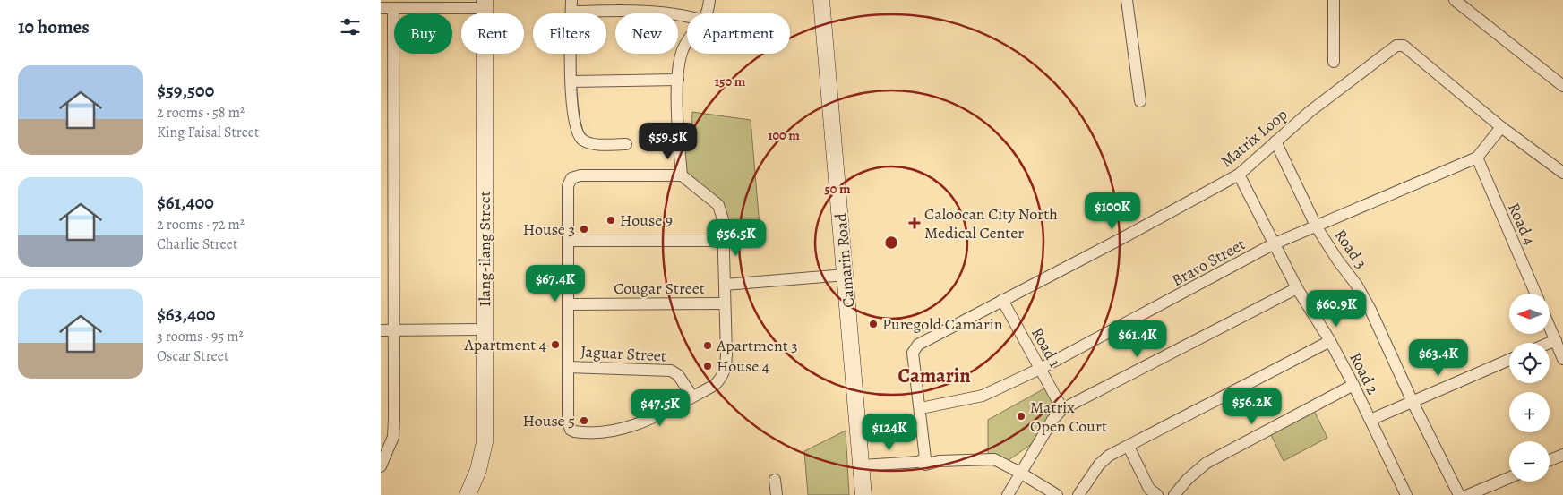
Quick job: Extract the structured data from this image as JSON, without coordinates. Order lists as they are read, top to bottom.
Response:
{
  "streets": {
    "main road": ["Ilang-ilang Street", "Camarin Road"],
    "street": [
      "Matrix Loop",
      "Road 4",
      "Road 3",
      "Bravo Street",
      "Cougar Street",
      "Road 1",
      "Jaguar Street",
      "Road 2"
    ]
  },
  "crossings": [
    ["Matrix Loop", "Road 3"],
    ["Matrix Loop", "Bravo Street"],
    ["Matrix Loop", "Road 1"],
    ["Matrix Loop", "Road 2"],
    ["Road 4", "Bravo Street"],
    ["Road 3", "Bravo Street"],
    ["Bravo Street", "Road 1"],
    ["Bravo Street", "Road 2"]
  ],
  "districts": ["Camarin"],
  "places": {
    "other": [
      "House 9",
      "House 3",
      "Puregold Camarin",
      "Apartment 4",
      "Apartment 3",
      "House 4",
      "Matrix Open Court",
      "House 5"
    ],
    "health": ["Caloocan City North Medical Center"]
  },
  "north": "left",
  "page": {
    "heading": "10 homes",
    "chip": [
      "Buy",
      "Rent",
      "Filters",
      "New",
      "Apartment"
    ],
    "list": [
      {
        "name": "$59,500",
        "note": "2 rooms · 58 m² · King Faisal Street"
      },
      {
        "name": "$61,400",
        "note": "2 rooms · 72 m² · Charlie Street"
      },
      {
        "name": "$63,400",
        "note": "3 rooms · 95 m² · Oscar Street"
      }
    ],
    "price": [
      "$59.5K",
      "$100K",
      "$56.5K",
      "$67.4K",
      "$60.9K",
      "$61.4K",
      "$63.4K",
      "$56.2K",
      "$47.5K",
      "$124K"
    ],
    "map_buttons": ["+", "−"]
  },
  "rings": ["150 m", "100 m", "50 m"]
}
